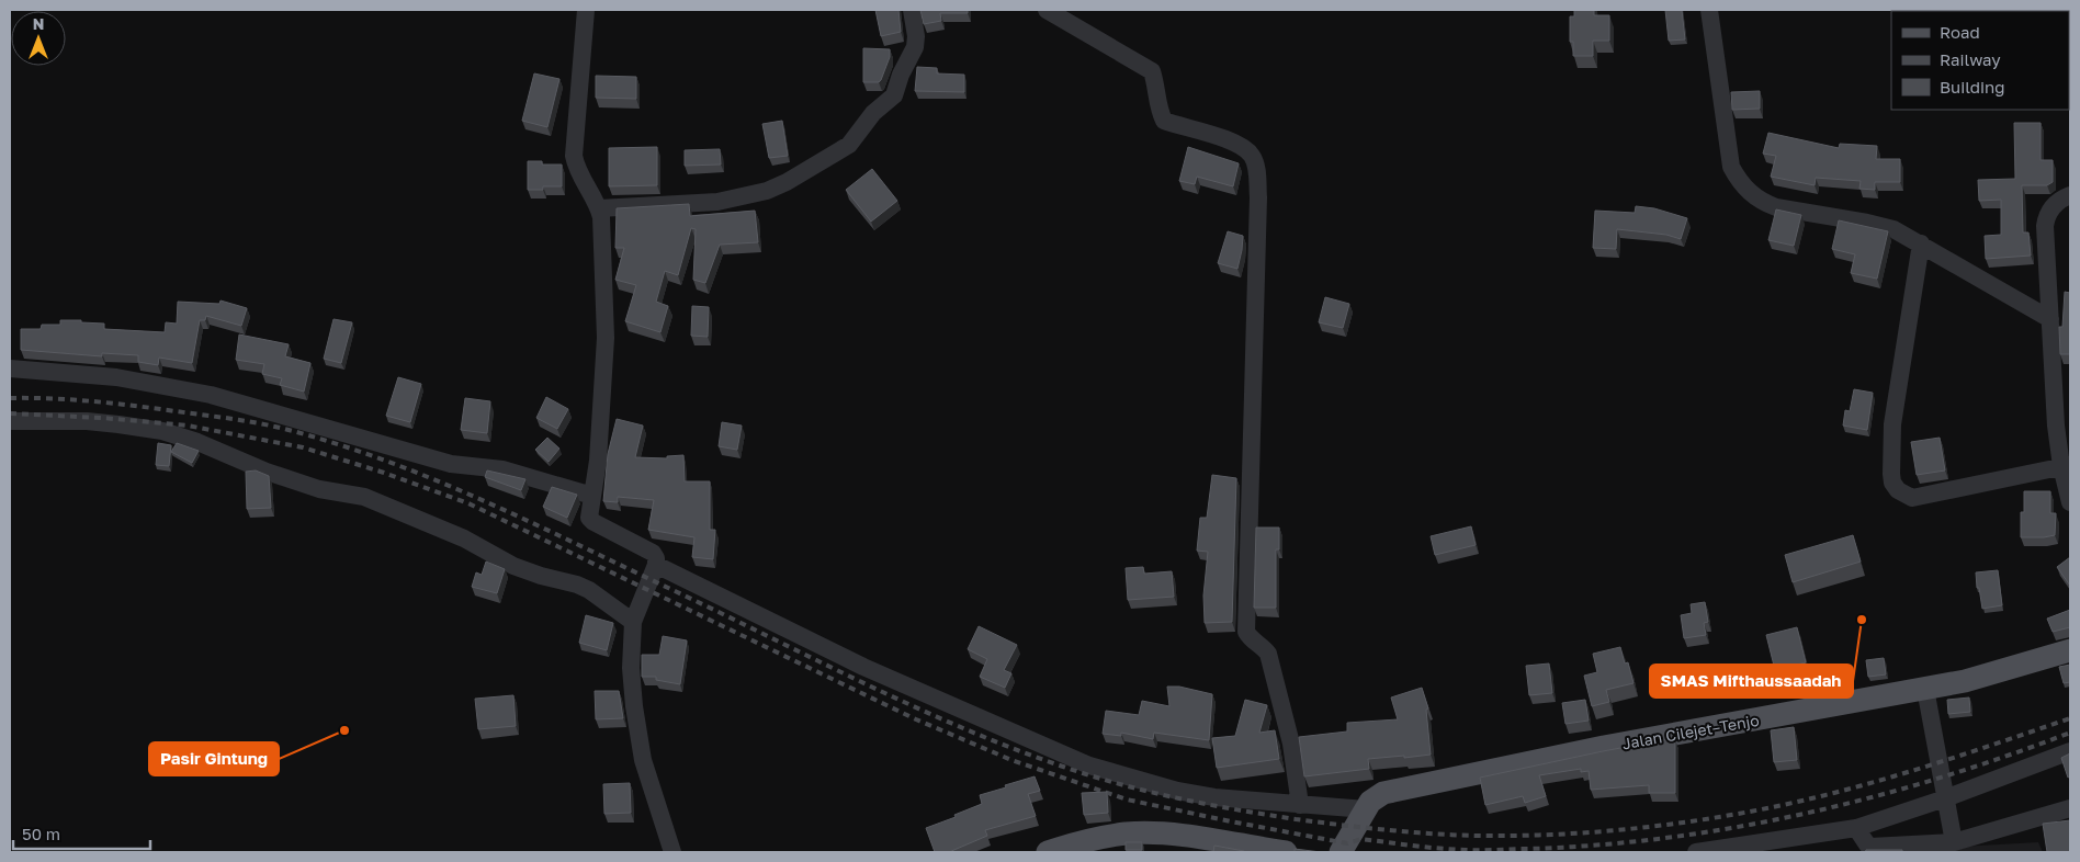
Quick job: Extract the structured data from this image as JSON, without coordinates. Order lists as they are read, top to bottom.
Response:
{
  "streets": {
    "main road": ["Jalan Cilejet–Tenjo"]
  },
  "places": ["SMAS Mifthaussaadah", "Pasir Gintung"],
  "legend": ["Road", "Railway", "Building"],
  "scale_bar": "50 m",
  "north": "top"
}
